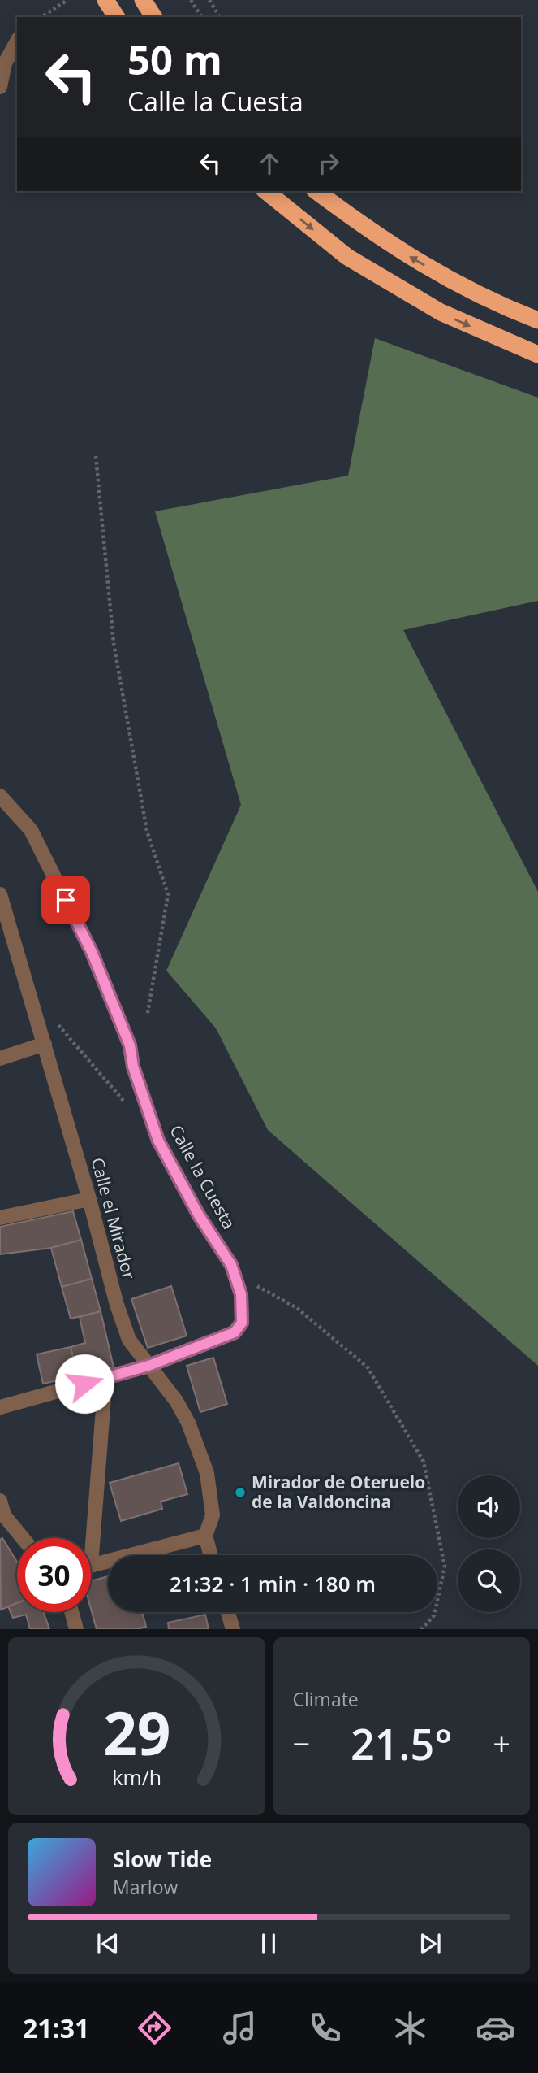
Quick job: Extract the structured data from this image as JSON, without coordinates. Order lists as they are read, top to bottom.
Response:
{
  "streets": {
    "street": ["Calle la Cuesta", "Calle el Mirador"]
  },
  "crossings": [
    ["Calle la Cuesta", "Calle el Mirador"]
  ],
  "places": ["Mirador de Oteruelo de la Valdoncina"],
  "page": {
    "turn": ["50 m", "Calle la Cuesta"],
    "limit": "30",
    "trip": "21:32 · 1 min · 180 m",
    "tile": "Climate",
    "heat": ["−", "21.5°", "+"],
    "song": ["Slow Tide", "Marlow"],
    "tabs": "21:31",
    "gauge": ["29", "km/h"]
  }
}
